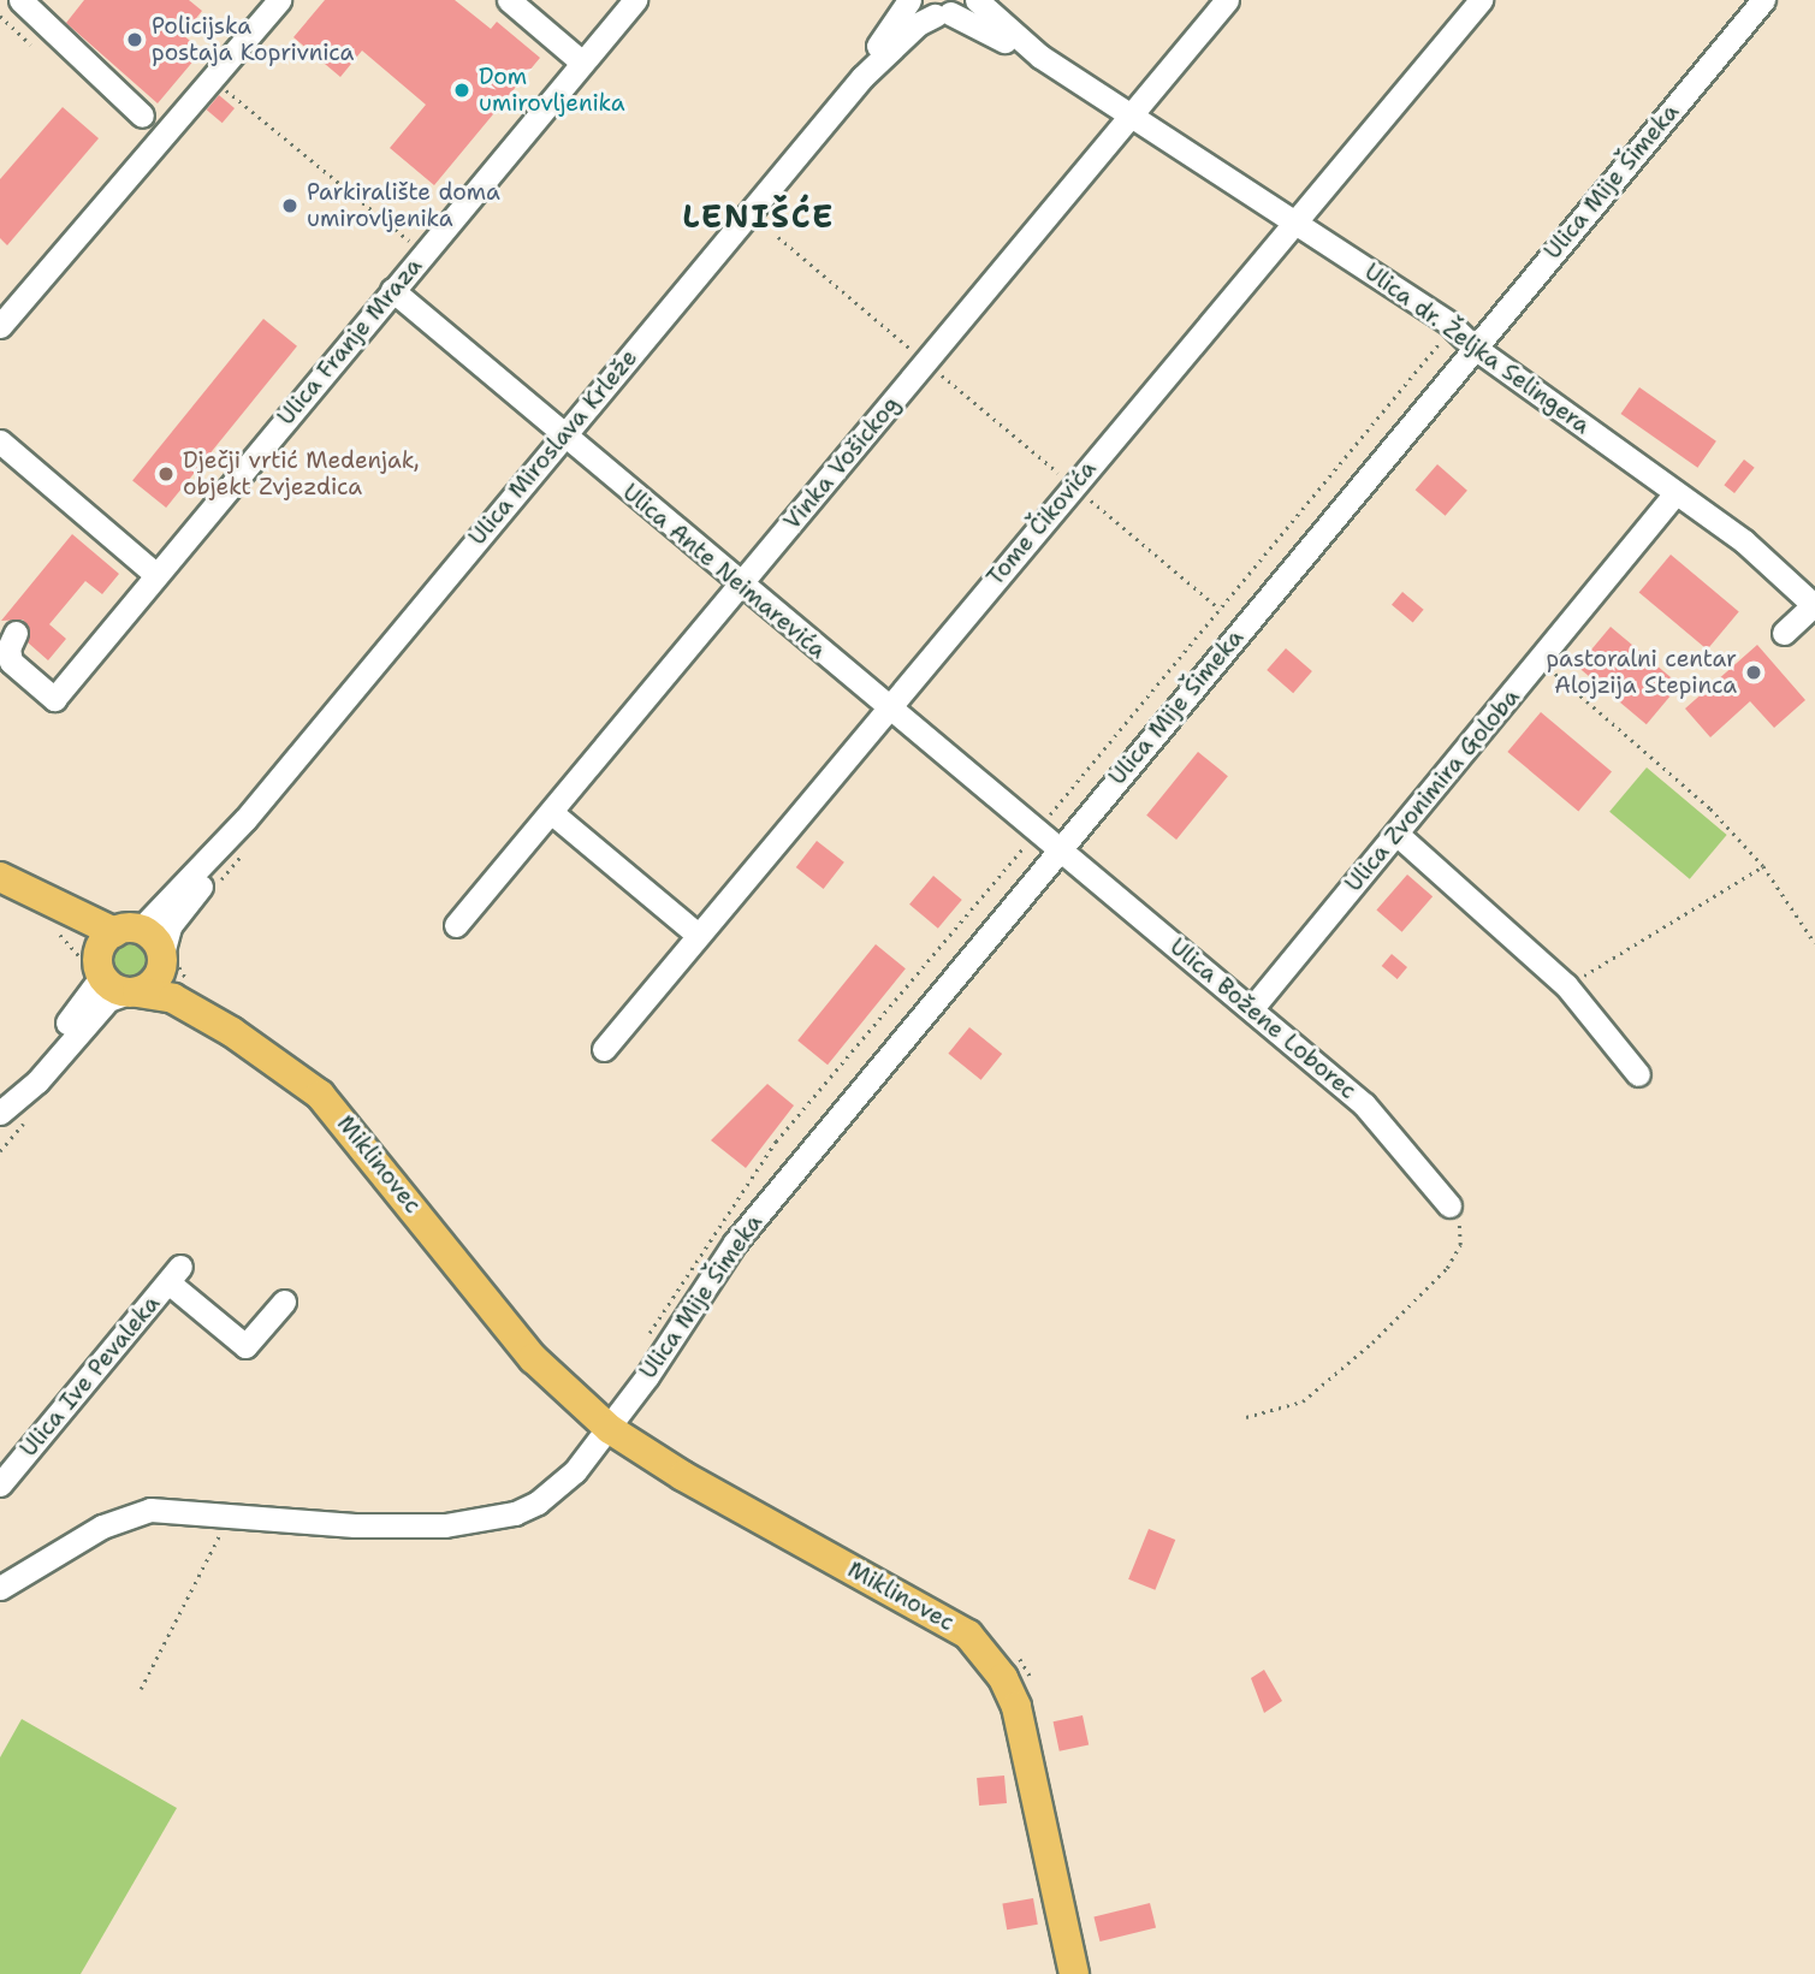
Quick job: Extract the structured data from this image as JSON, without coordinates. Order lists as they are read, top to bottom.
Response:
{
  "streets": {
    "main road": ["Miklinovec"],
    "street": [
      "Ulica Mije Šimeka",
      "Ulica Franje Mraza",
      "Ulica dr. Željka Selingera",
      "Ulica Miroslava Krleže",
      "Vinka Vošickog",
      "Tome Čikovića",
      "Ulica Ante Neimarevića",
      "Ulica Zvonimira Goloba",
      "Ulica Božene Loborec",
      "Ulica Ive Pevaleka"
    ]
  },
  "crossings": [
    ["Ulica Mije Šimeka", "Ulica dr. Željka Selingera"],
    ["Ulica Mije Šimeka", "Ulica Ante Neimarevića"],
    ["Ulica Mije Šimeka", "Ulica Božene Loborec"],
    ["Ulica Mije Šimeka", "Miklinovec"],
    ["Ulica Franje Mraza", "Ulica Ante Neimarevića"],
    ["Ulica dr. Željka Selingera", "Ulica Miroslava Krleže"],
    ["Ulica dr. Željka Selingera", "Vinka Vošickog"],
    ["Ulica dr. Željka Selingera", "Tome Čikovića"],
    ["Ulica dr. Željka Selingera", "Ulica Zvonimira Goloba"],
    ["Ulica Miroslava Krleže", "Ulica Ante Neimarevića"],
    ["Ulica Miroslava Krleže", "Miklinovec"],
    ["Vinka Vošickog", "Ulica Ante Neimarevića"],
    ["Tome Čikovića", "Ulica Ante Neimarevića"],
    ["Ulica Ante Neimarevića", "Ulica Božene Loborec"],
    ["Ulica Zvonimira Goloba", "Ulica Božene Loborec"]
  ],
  "districts": ["LENIŠĆE"],
  "places": [
    "Policijska postaja Koprivnica",
    "Dom umirovljenika",
    "Parkiralište doma umirovljenika",
    "Dječji vrtić Medenjak, objekt Zvjezdica",
    "pastoralni centar Alojzija Stepinca"
  ]
}
